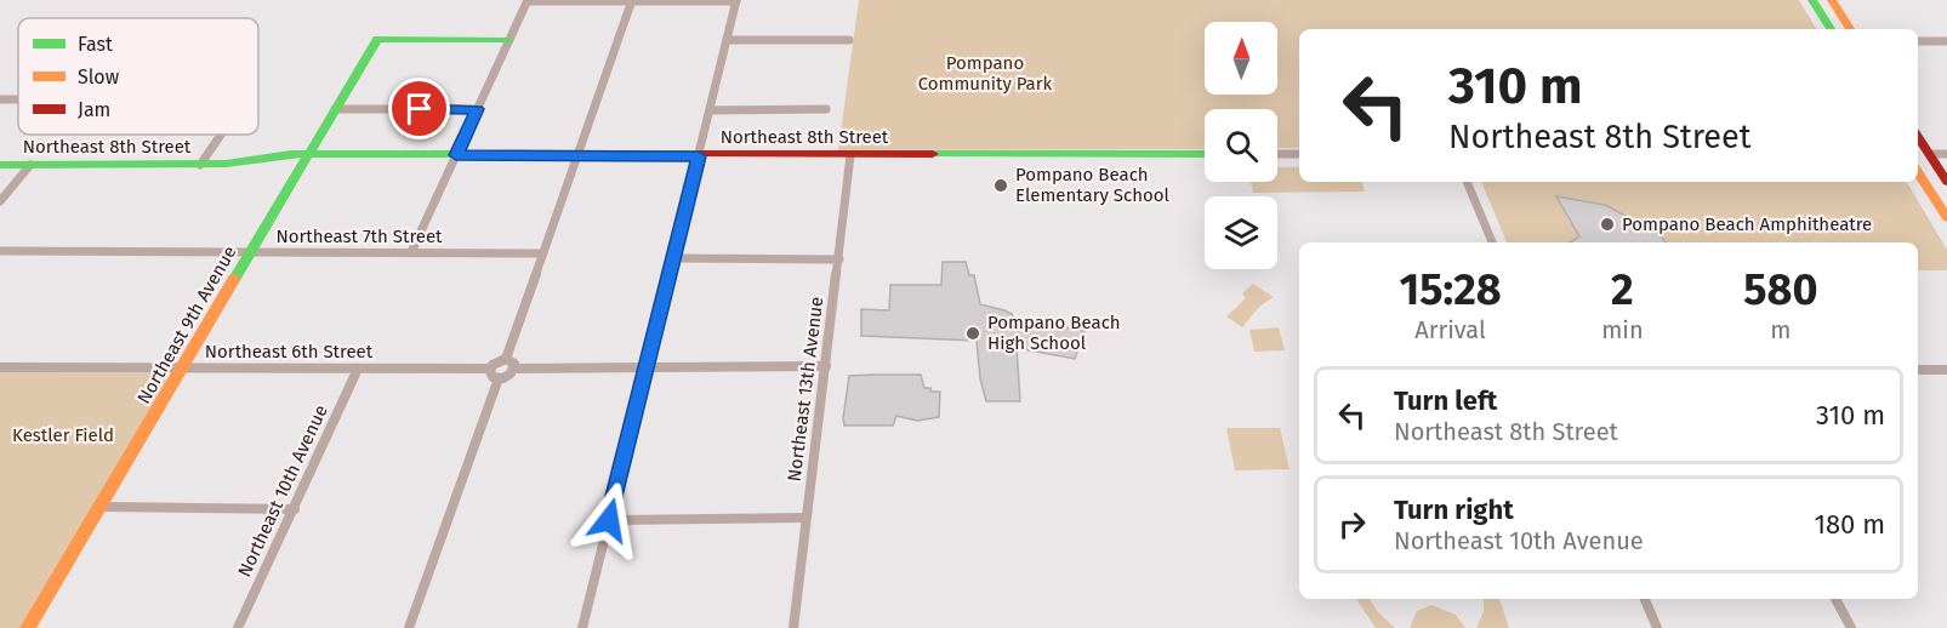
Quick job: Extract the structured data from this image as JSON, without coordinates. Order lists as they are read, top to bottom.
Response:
{
  "streets": {
    "street": [
      "Northeast 8th Street",
      "Northeast 7th Street",
      "Northeast 9th Avenue",
      "Northeast 6th Street",
      "Northeast 13th Avenue",
      "Northeast 10th Avenue"
    ]
  },
  "crossings": [
    ["Northeast 8th Street", "Northeast 9th Avenue"],
    ["Northeast 8th Street", "Northeast 13th Avenue"],
    ["Northeast 7th Street", "Northeast 9th Avenue"],
    ["Northeast 9th Avenue", "Northeast 6th Street"],
    ["Northeast 6th Street", "Northeast 10th Avenue"]
  ],
  "parks": ["Pompano Community Park", "Kestler Field"],
  "places": ["Pompano Beach Elementary School", "Pompano Beach Amphitheatre", "Pompano Beach High School"],
  "legend": ["Fast", "Slow", "Jam"],
  "north": "top",
  "page": {
    "turn": ["310 m", "Northeast 8th Street"],
    "eta": [
      "15:28",
      "Arrival",
      "2",
      "min",
      "580",
      "m"
    ],
    "list": [
      {
        "name": "Turn left",
        "note": "Northeast 8th Street",
        "value": "310 m"
      },
      {
        "name": "Turn right",
        "note": "Northeast 10th Avenue",
        "value": "180 m"
      }
    ]
  }
}
